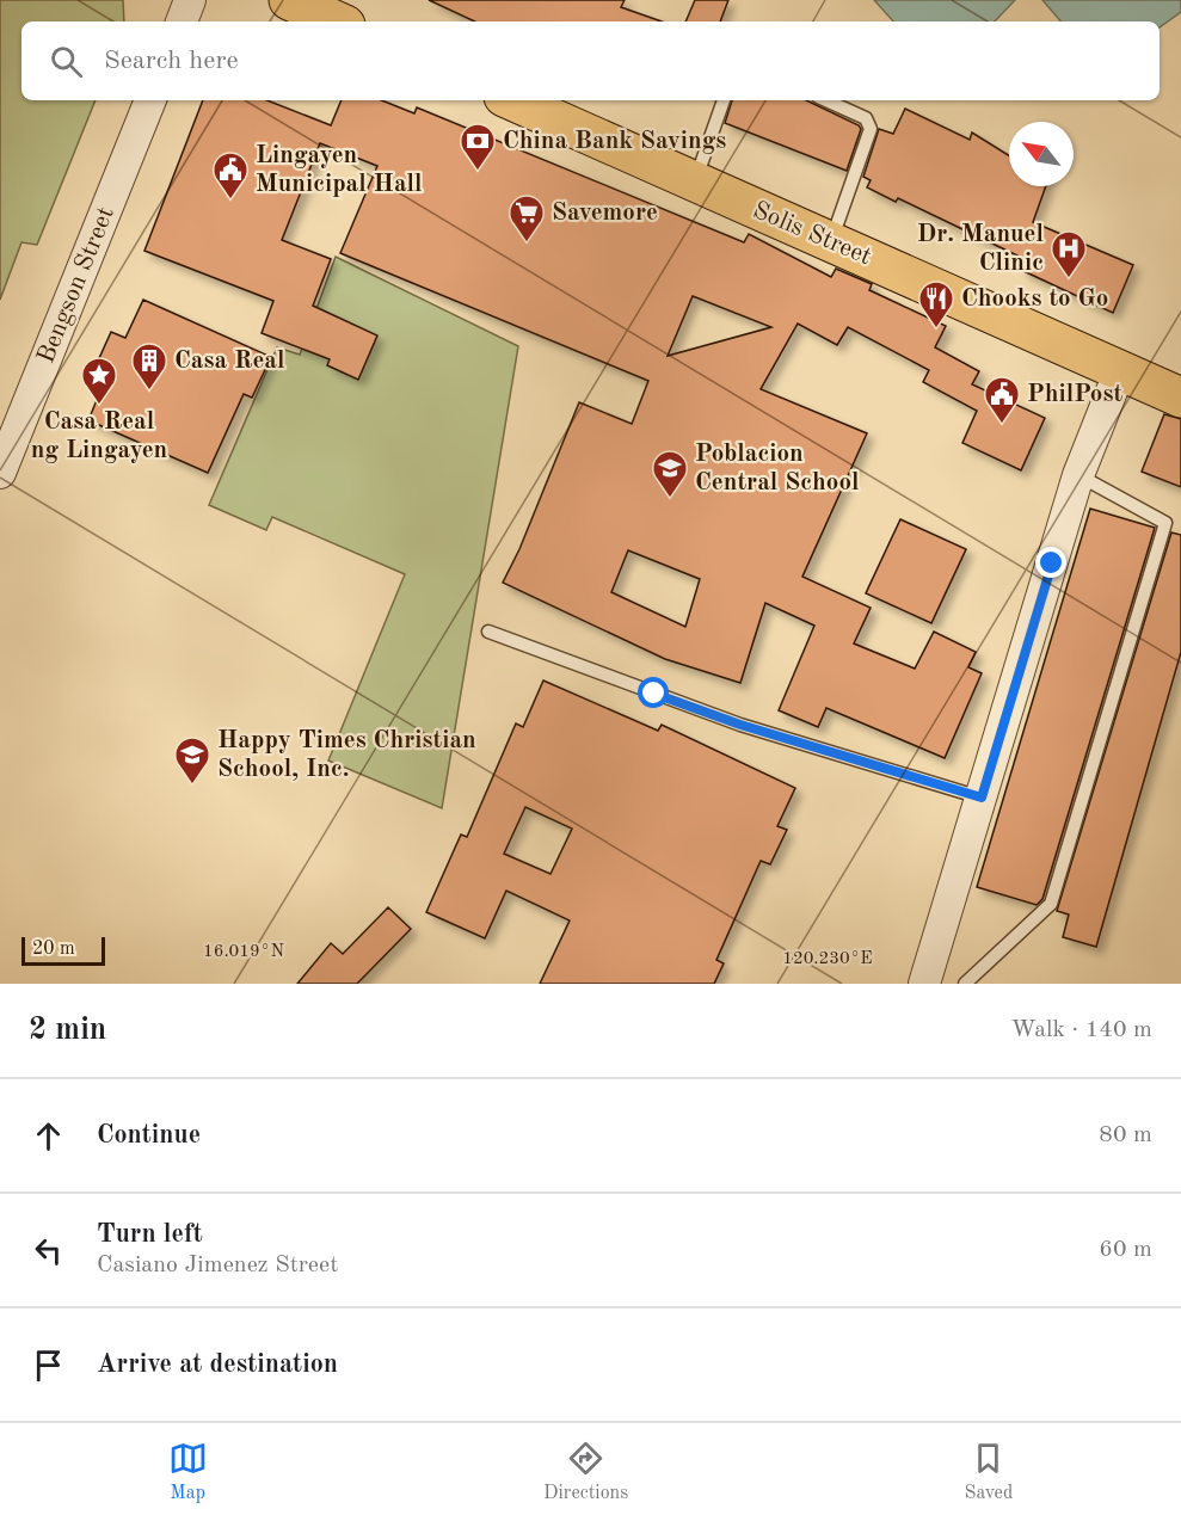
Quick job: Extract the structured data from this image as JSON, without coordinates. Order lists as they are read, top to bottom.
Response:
{
  "streets": {
    "highway": ["Solis Street"],
    "street": ["Bengson Street"]
  },
  "places": {
    "bank": ["China Bank Savings"],
    "public building": ["Lingayen Municipal Hall", "PhilPost"],
    "supermarket": ["Savemore"],
    "hospital": ["Dr. Manuel Clinic"],
    "restaurant": ["Chooks to Go"],
    "building": ["Casa Real"],
    "place": ["Casa Real ng Lingayen"],
    "school or university": ["Poblacion Central School", "Happy Times Christian School, Inc."]
  },
  "scale_bar": "20 m",
  "north": "top left",
  "page": {
    "search": "Search here",
    "scale": "20 m",
    "heading": ["2 min", "Walk · 140 m"],
    "list": [
      ["Continue", "80 m"],
      ["Turn left", "Casiano Jimenez Street", "60 m"],
      "Arrive at destination"
    ],
    "nav": ["Map", "Directions", "Saved"]
  },
  "coordinates": ["16.019°N", "120.230°E"]
}
